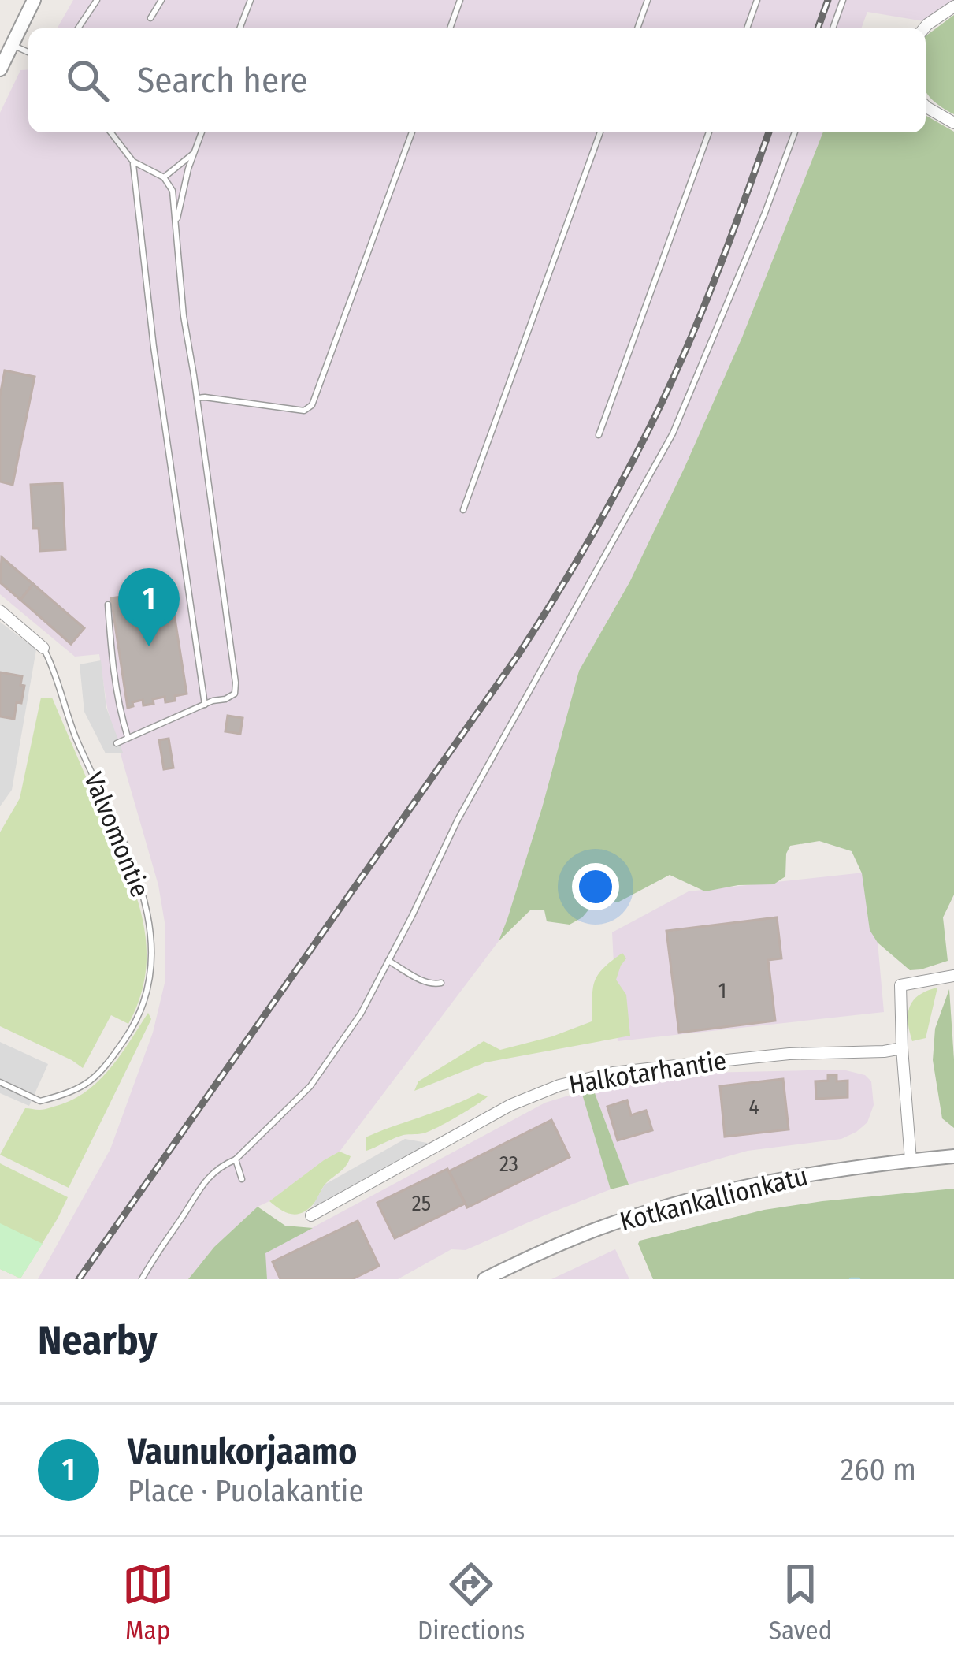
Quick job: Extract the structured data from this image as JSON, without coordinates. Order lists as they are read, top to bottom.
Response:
{
  "streets": {
    "street": ["Halkotarhantie", "Kotkankallionkatu"],
    "lane": ["Valvomontie"]
  },
  "house_numbers": [
    "1",
    "4",
    "23",
    "25"
  ],
  "page": {
    "search": "Search here",
    "pins": "1",
    "heading": "Nearby",
    "list": [
      {
        "mark": "1",
        "name": "Vaunukorjaamo",
        "note": "Place · Puolakantie",
        "value": "260 m"
      }
    ],
    "nav": ["Map", "Directions", "Saved"]
  }
}
